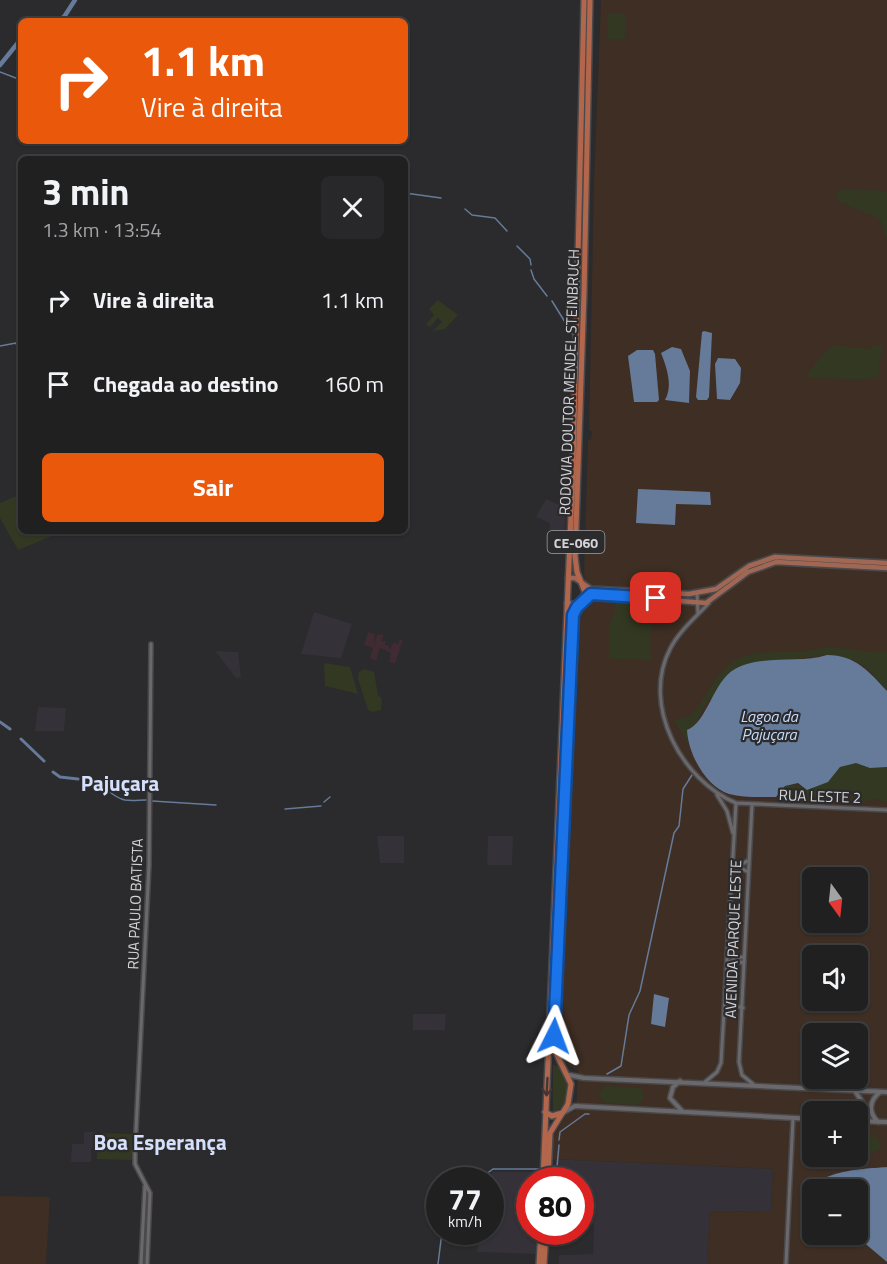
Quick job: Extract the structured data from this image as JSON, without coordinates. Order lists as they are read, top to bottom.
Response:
{
  "streets": {
    "highway": ["RODOVIA DOUTOR MENDEL STEINBRUCH", "CE-060"],
    "street": ["RUA LESTE 2", "RUA PAULO BATISTA", "AVENIDA PARQUE LESTE"]
  },
  "crossings": [
    ["RUA LESTE 2", "AVENIDA PARQUE LESTE"]
  ],
  "districts": ["Pajuçara", "Boa Esperança"],
  "water": ["Lagoa da Pajuçara"],
  "north": "bottom",
  "page": {
    "turn": ["1.1 km", "Vire à direita"],
    "heading": ["3 min", "1.3 km · 13:54"],
    "list": [
      {
        "name": "Vire à direita",
        "value": "1.1 km"
      },
      {
        "name": "Chegada ao destino",
        "value": "160 m"
      }
    ],
    "buttons": "Sair",
    "map_buttons": ["+", "−"],
    "speed": "77 km/h",
    "limit": "80"
  }
}
